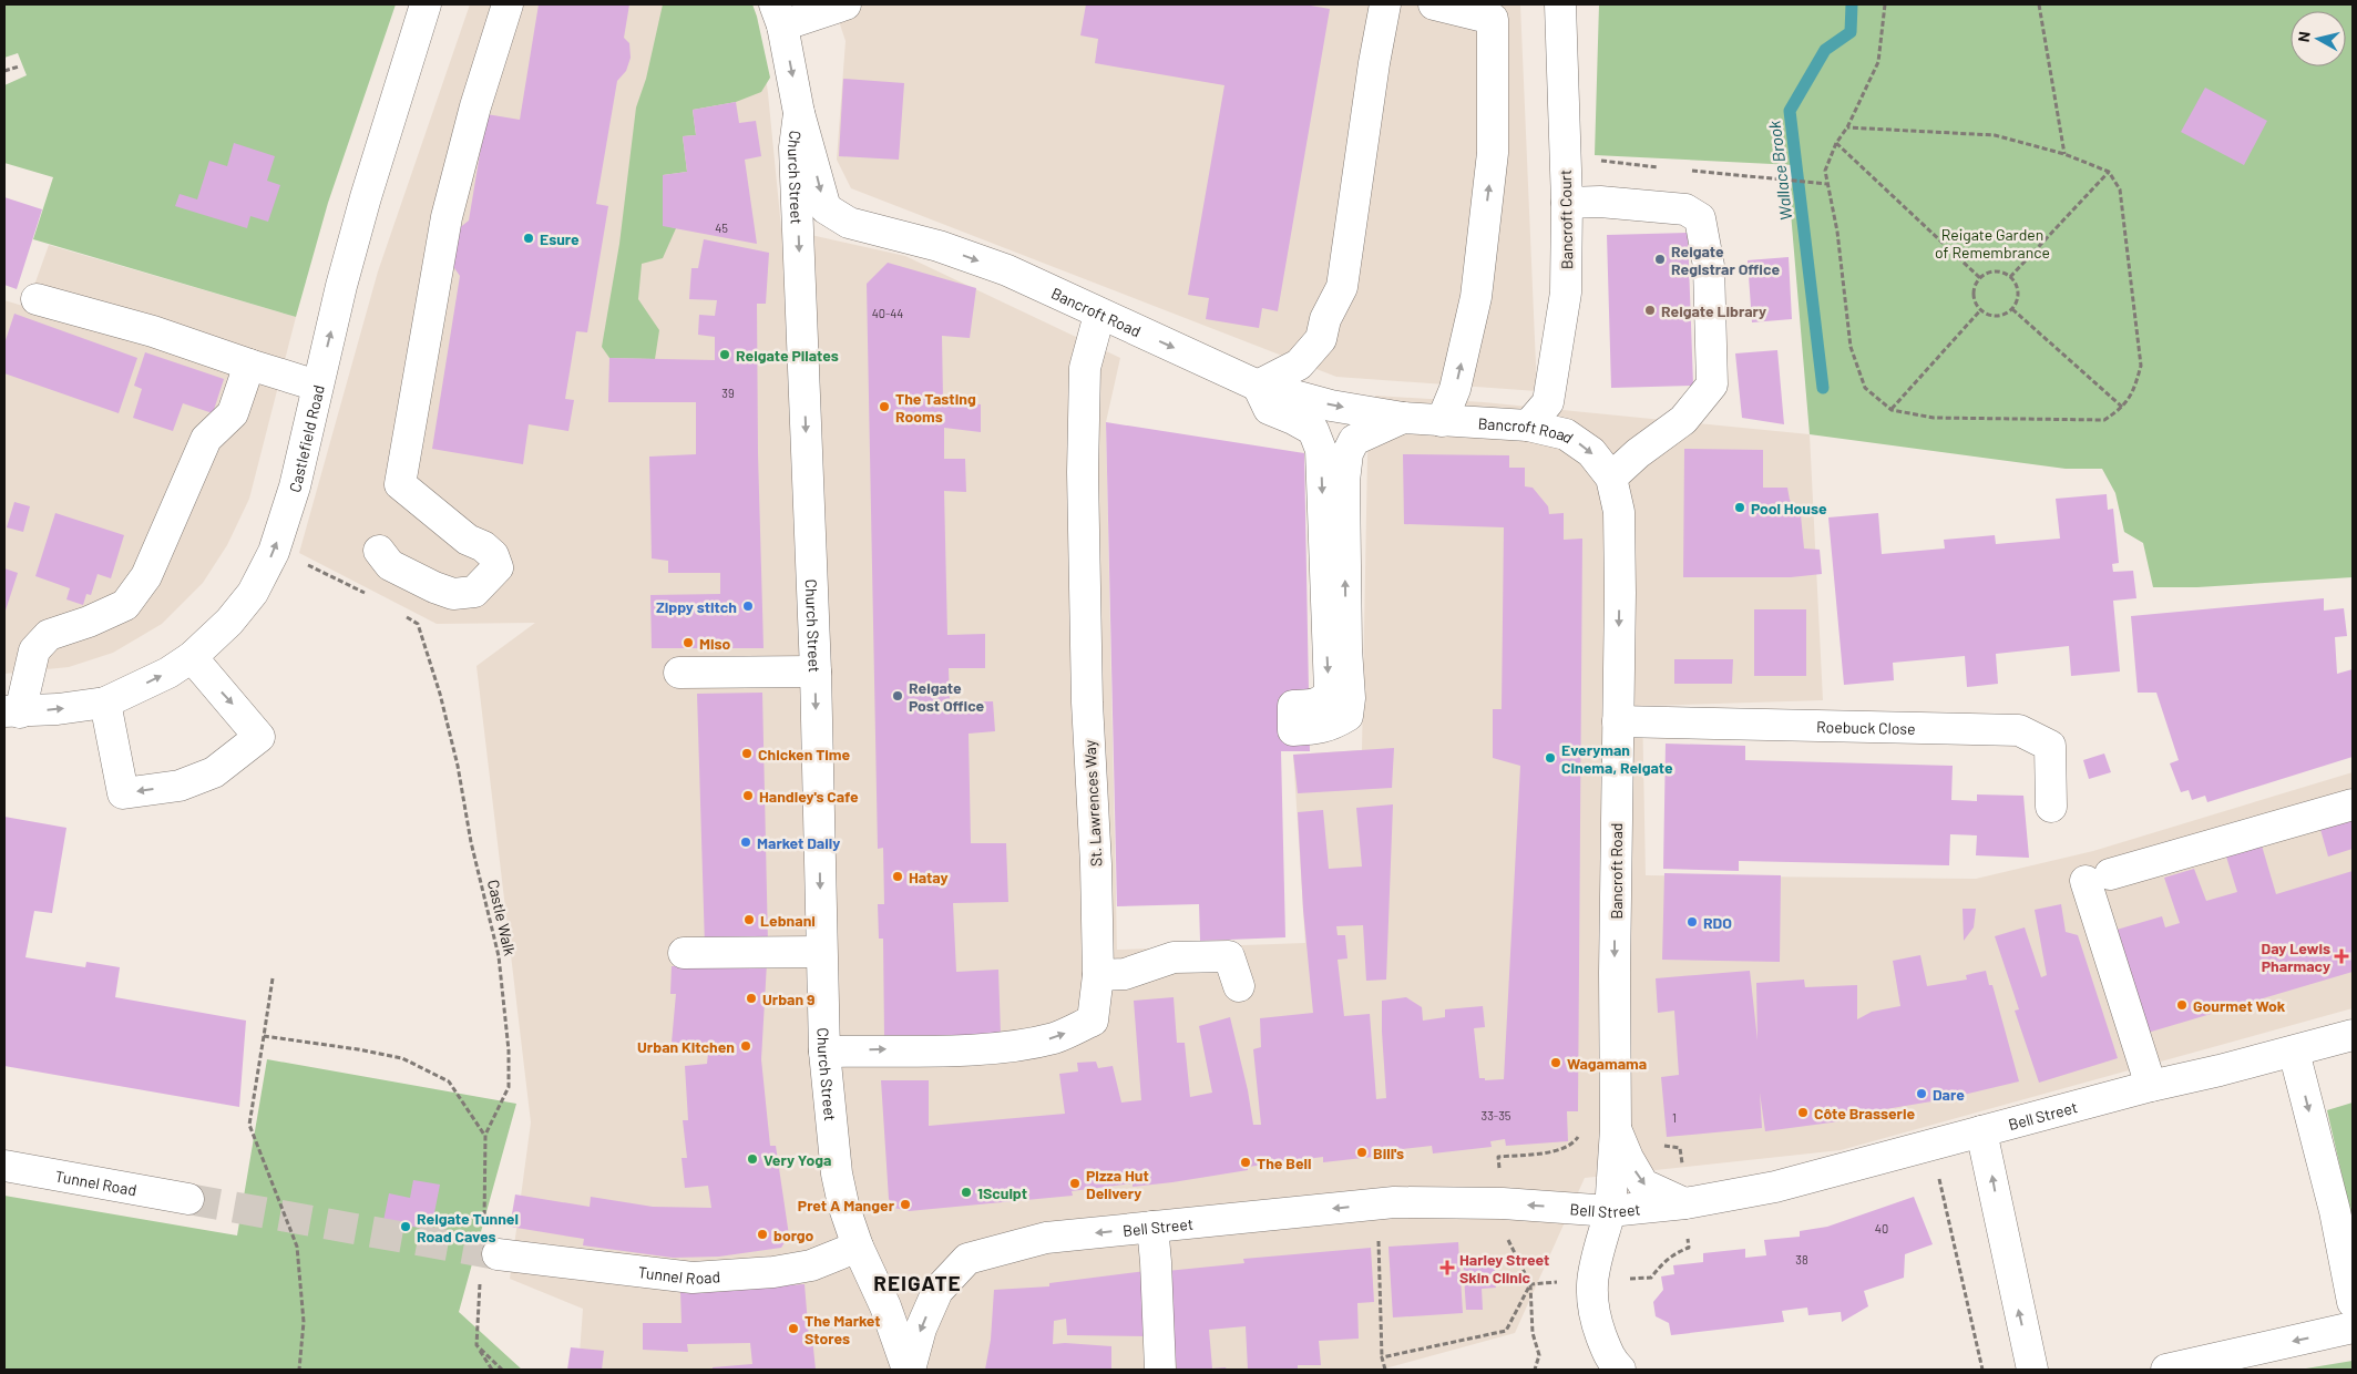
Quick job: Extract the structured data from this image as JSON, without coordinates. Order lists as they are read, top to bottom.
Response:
{
  "streets": {
    "main road": [
      "Church Street",
      "Bancroft Court",
      "Bancroft Road",
      "Castlefield Road",
      "Roebuck Close",
      "St. Lawrences Way",
      "Bell Street",
      "Tunnel Road"
    ],
    "path": ["Castle Walk"]
  },
  "crossings": [
    ["Church Street", "Bancroft Road"],
    ["Church Street", "St. Lawrences Way"],
    ["Church Street", "Bell Street"],
    ["Church Street", "Tunnel Road"],
    ["Bancroft Court", "Bancroft Road"],
    ["Bancroft Road", "Roebuck Close"],
    ["Bancroft Road", "St. Lawrences Way"],
    ["Bancroft Road", "Bell Street"]
  ],
  "one_way": ["Church Street", "Bancroft Road", "Bell Street"],
  "districts": ["REIGATE"],
  "water": ["Wallace Brook"],
  "parks": ["Reigate Garden of Remembrance"],
  "places": {
    "other": [
      "Esure",
      "Reigate Registrar Office",
      "Reigate Library",
      "Reigate Pilates",
      "The Tasting Rooms",
      "Pool House",
      "Zippy stitch",
      "Miso",
      "Reigate Post Office",
      "Chicken Time",
      "Everyman Cinema, Reigate",
      "Handley's Cafe",
      "Market Daily",
      "Hatay",
      "Lebnani",
      "RDO",
      "Urban 9",
      "Gourmet Wok",
      "Urban Kitchen",
      "Wagamama",
      "Dare",
      "Côte Brasserie",
      "Bill's",
      "Very Yoga",
      "The Bell",
      "Pizza Hut Delivery",
      "1Sculpt",
      "Pret A Manger",
      "Reigate Tunnel Road Caves",
      "borgo",
      "The Market Stores"
    ],
    "health": ["Day Lewis Pharmacy", "Harley Street Skin Clinic"]
  },
  "house_numbers": [
    "45",
    "40-44",
    "39",
    "33-35",
    "1",
    "40",
    "38"
  ],
  "north": "left"
}
